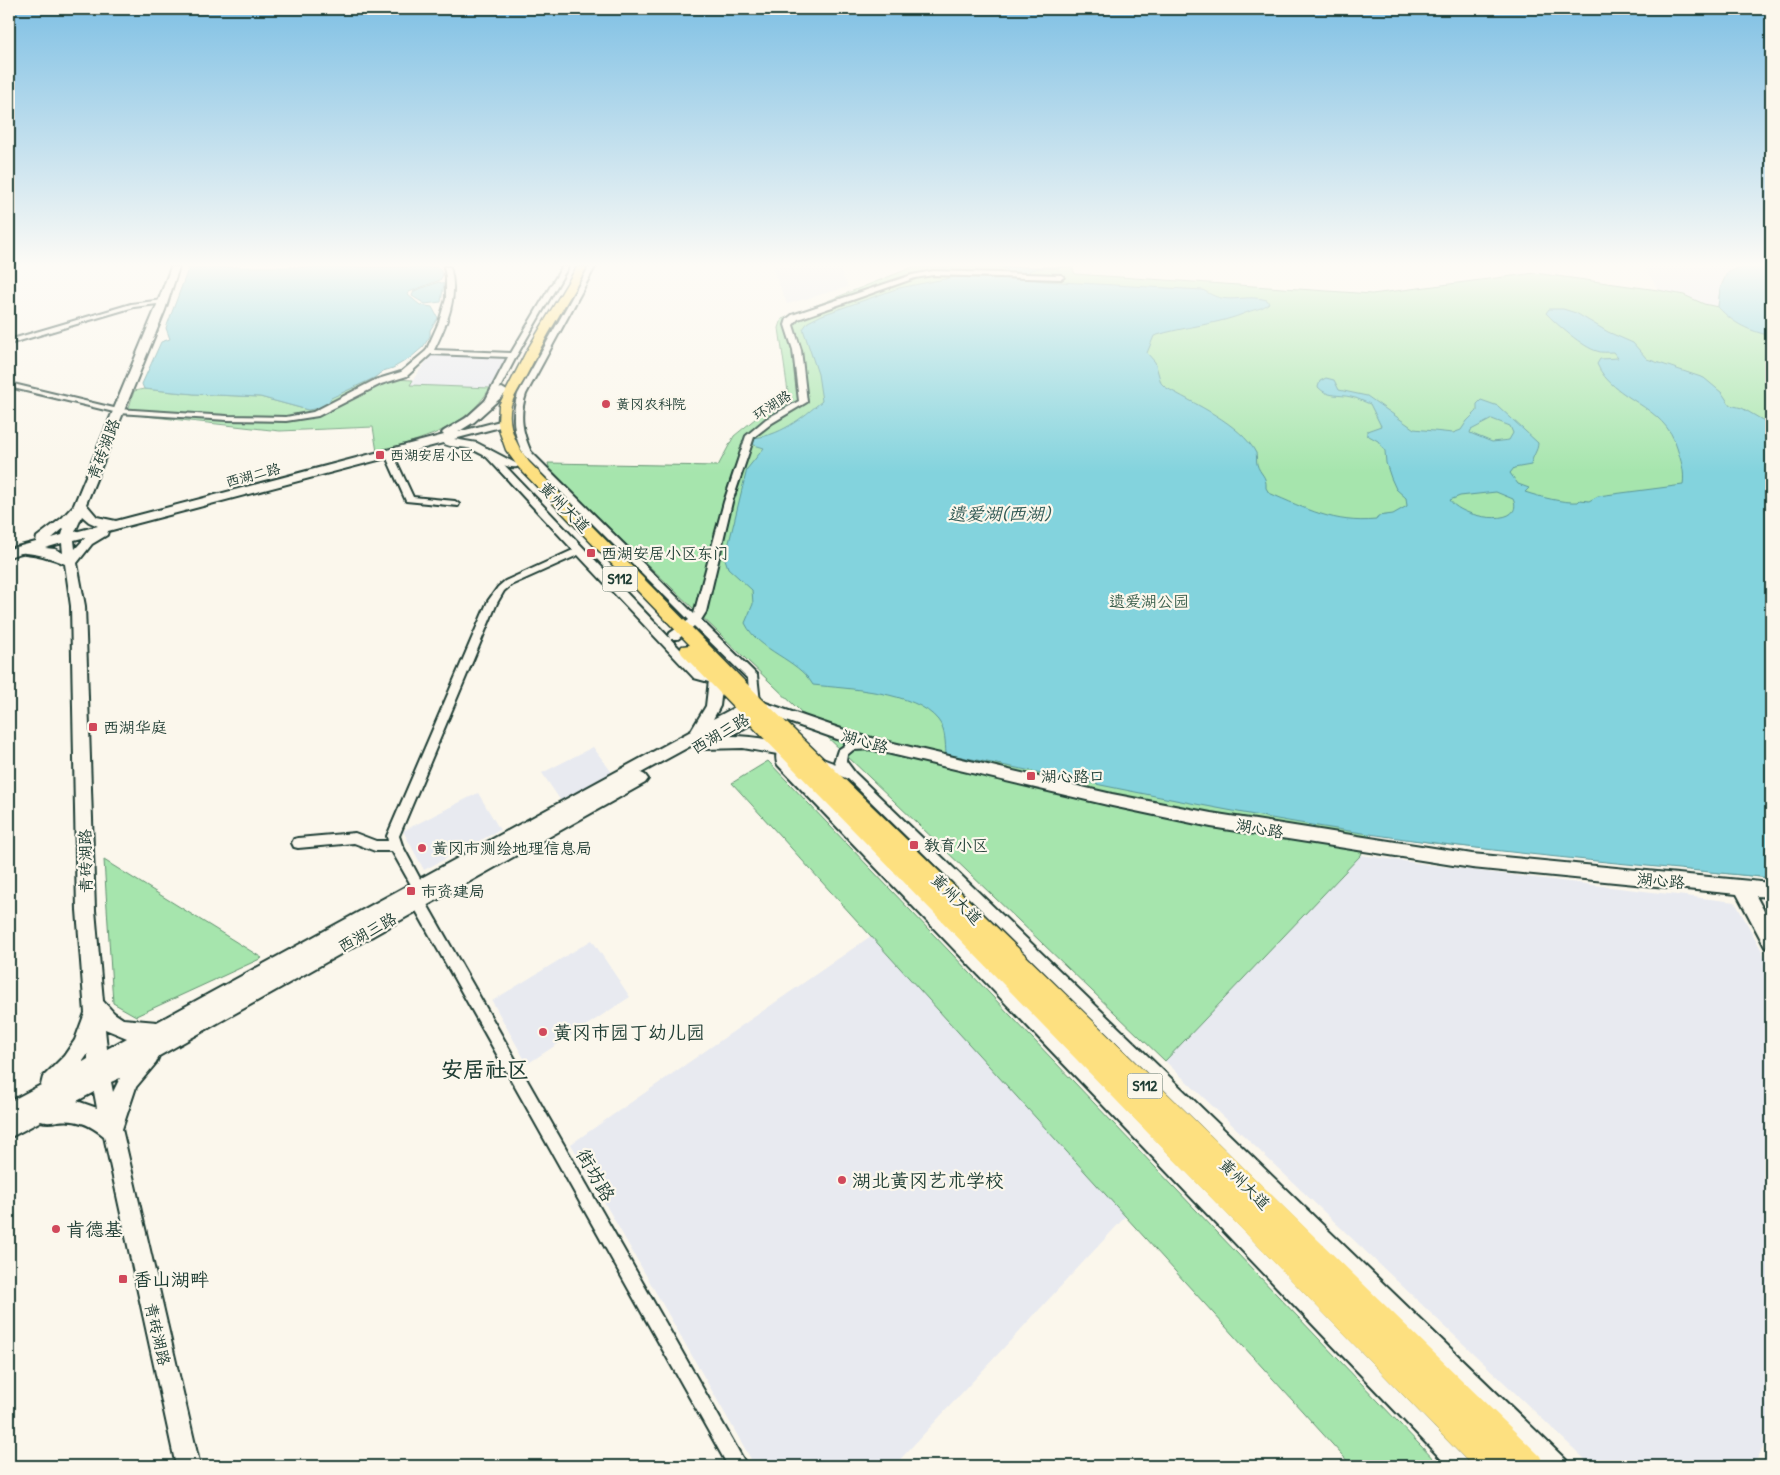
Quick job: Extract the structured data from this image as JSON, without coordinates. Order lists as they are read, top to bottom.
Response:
{
  "streets": {
    "main road": [
      "青砖湖路",
      "西湖二路",
      "黄州大道",
      "S112",
      "西湖三路",
      "湖心路"
    ],
    "street": ["环湖路", "街坊路"]
  },
  "crossings": [
    ["环湖路", "黄州大道"],
    ["青砖湖路", "西湖二路"],
    ["青砖湖路", "西湖三路"],
    ["西湖二路", "黄州大道"],
    ["黄州大道", "西湖三路"],
    ["黄州大道", "湖心路"],
    ["西湖三路", "湖心路"],
    ["西湖三路", "街坊路"]
  ],
  "districts": ["安居社区"],
  "water": ["遗爱湖(西湖)"],
  "parks": ["遗爱湖公园"],
  "places": {
    "other": [
      "黄冈农科院",
      "黄冈市测绘地理信息局",
      "黄冈市园丁幼儿园",
      "湖北黄冈艺术学校",
      "肯德基"
    ],
    "transit": [
      "西湖安居小区",
      "西湖安居小区东门",
      "西湖华庭",
      "湖心路口",
      "教育小区",
      "市资建局",
      "香山湖畔"
    ]
  }
}
